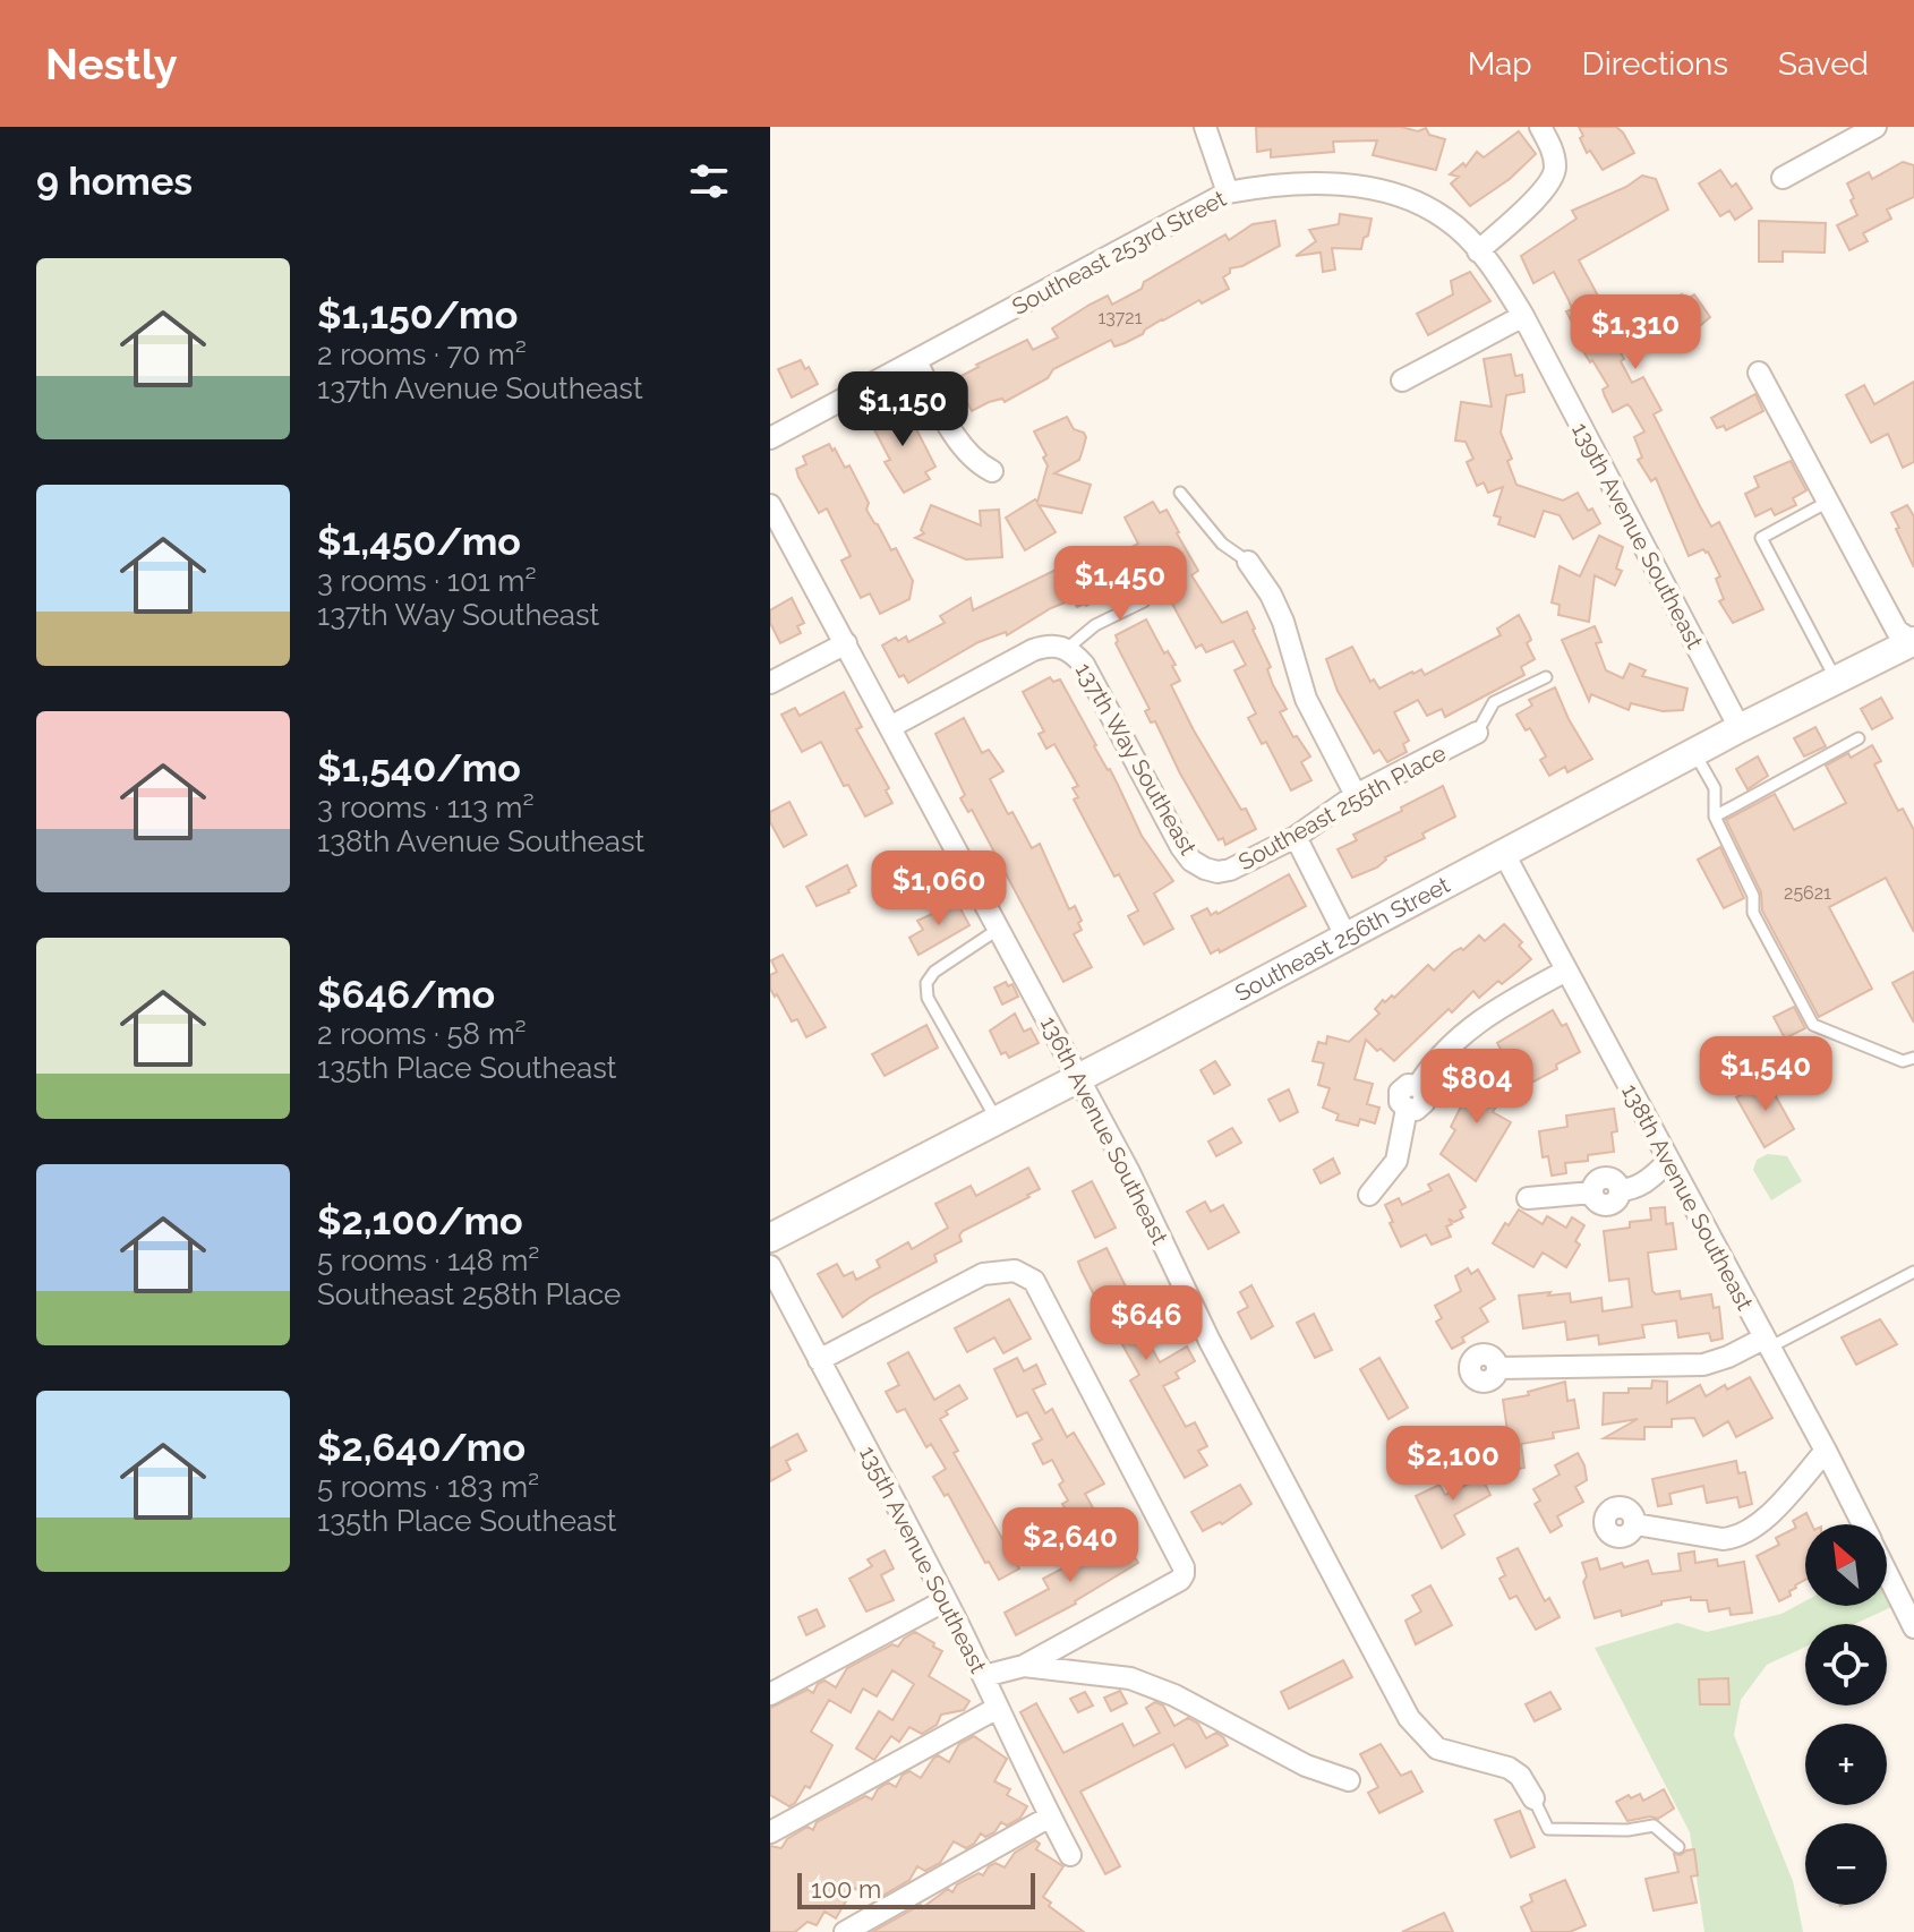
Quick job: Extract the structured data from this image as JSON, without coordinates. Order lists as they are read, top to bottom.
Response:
{
  "streets": {
    "main road": ["Southeast 256th Street"],
    "street": [
      "Southeast 253rd Street",
      "139th Avenue Southeast",
      "137th Way Southeast",
      "Southeast 255th Place",
      "136th Avenue Southeast",
      "138th Avenue Southeast",
      "135th Avenue Southeast"
    ]
  },
  "crossings": [
    ["Southeast 253rd Street", "139th Avenue Southeast"],
    ["139th Avenue Southeast", "Southeast 256th Street"],
    ["137th Way Southeast", "Southeast 255th Place"],
    ["Southeast 256th Street", "136th Avenue Southeast"],
    ["Southeast 256th Street", "138th Avenue Southeast"]
  ],
  "house_numbers": ["13721", "25621"],
  "scale_bar": "100 m",
  "north": "top left",
  "page": {
    "header": "Nestly",
    "nav": ["Map", "Directions", "Saved"],
    "heading": "9 homes",
    "list": [
      {
        "name": "$1,150/mo",
        "note": "2 rooms · 70 m² · 137th Avenue Southeast"
      },
      {
        "name": "$1,450/mo",
        "note": "3 rooms · 101 m² · 137th Way Southeast"
      },
      {
        "name": "$1,540/mo",
        "note": "3 rooms · 113 m² · 138th Avenue Southeast"
      },
      {
        "name": "$646/mo",
        "note": "2 rooms · 58 m² · 135th Place Southeast"
      },
      {
        "name": "$2,100/mo",
        "note": "5 rooms · 148 m² · Southeast 258th Place"
      },
      {
        "name": "$2,640/mo",
        "note": "5 rooms · 183 m² · 135th Place Southeast"
      }
    ],
    "price": [
      "$1,310",
      "$1,150",
      "$1,450",
      "$1,060",
      "$1,540",
      "$804",
      "$646",
      "$2,100",
      "$2,640"
    ],
    "map_buttons": ["+", "−"],
    "scale": "100 m"
  }
}
